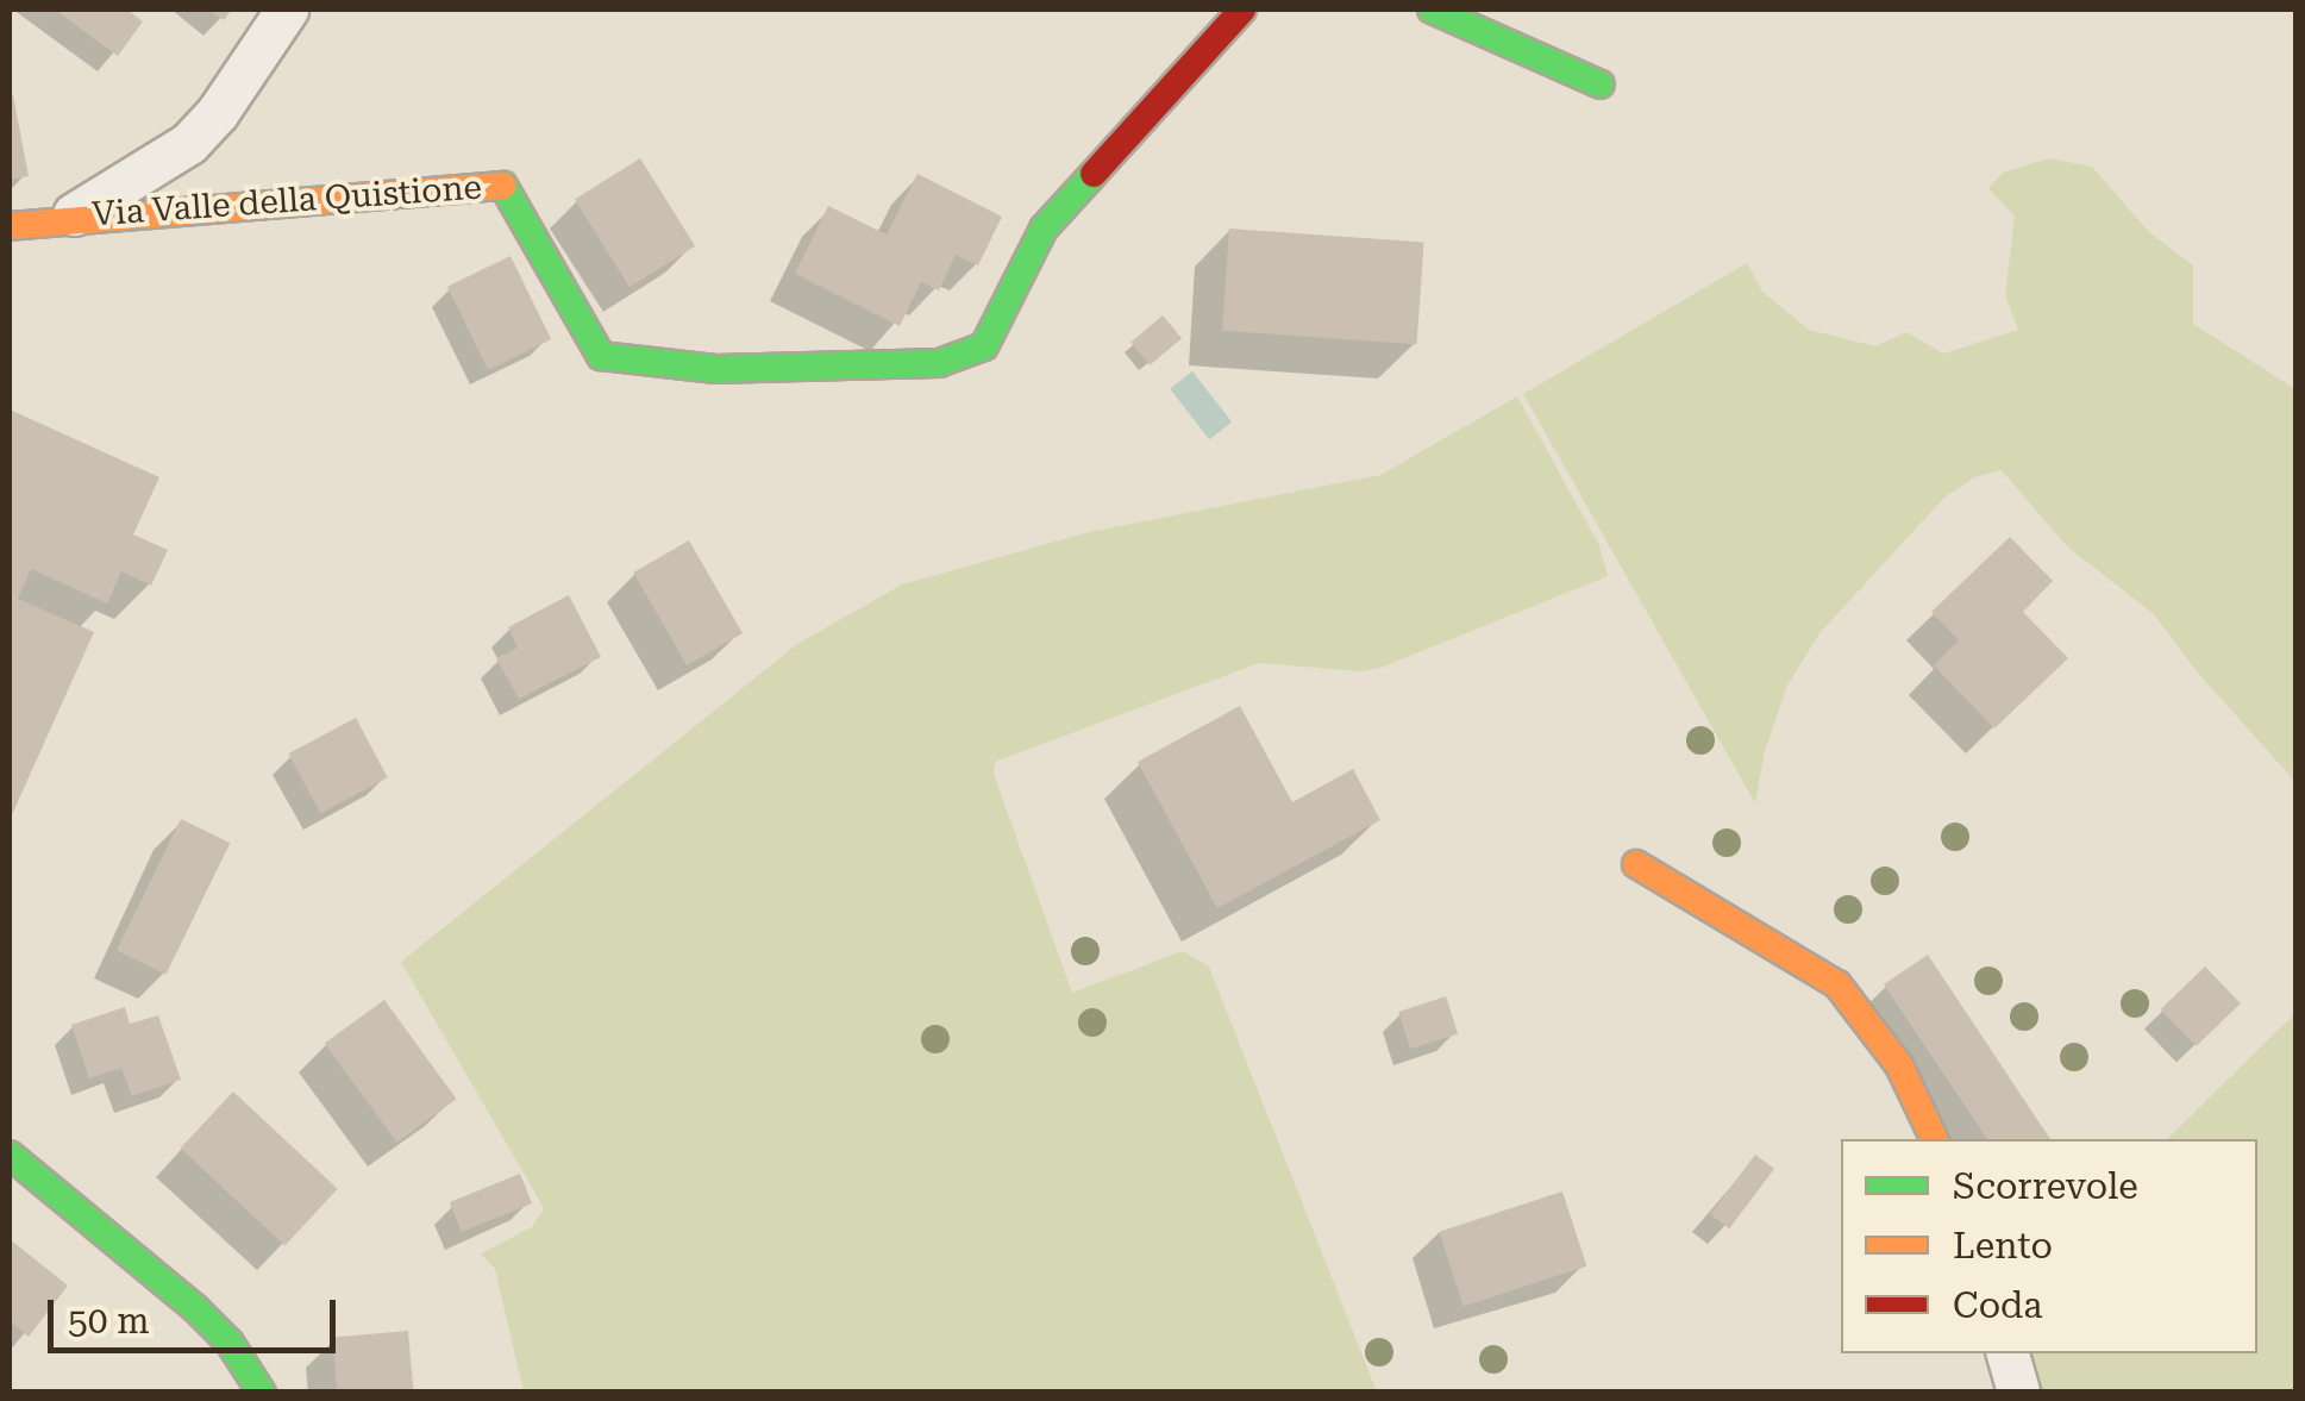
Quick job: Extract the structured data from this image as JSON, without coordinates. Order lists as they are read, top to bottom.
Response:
{
  "streets": {
    "street": ["Via Valle della Quistione"]
  },
  "legend": ["Scorrevole", "Lento", "Coda"],
  "scale_bar": "50 m"
}
